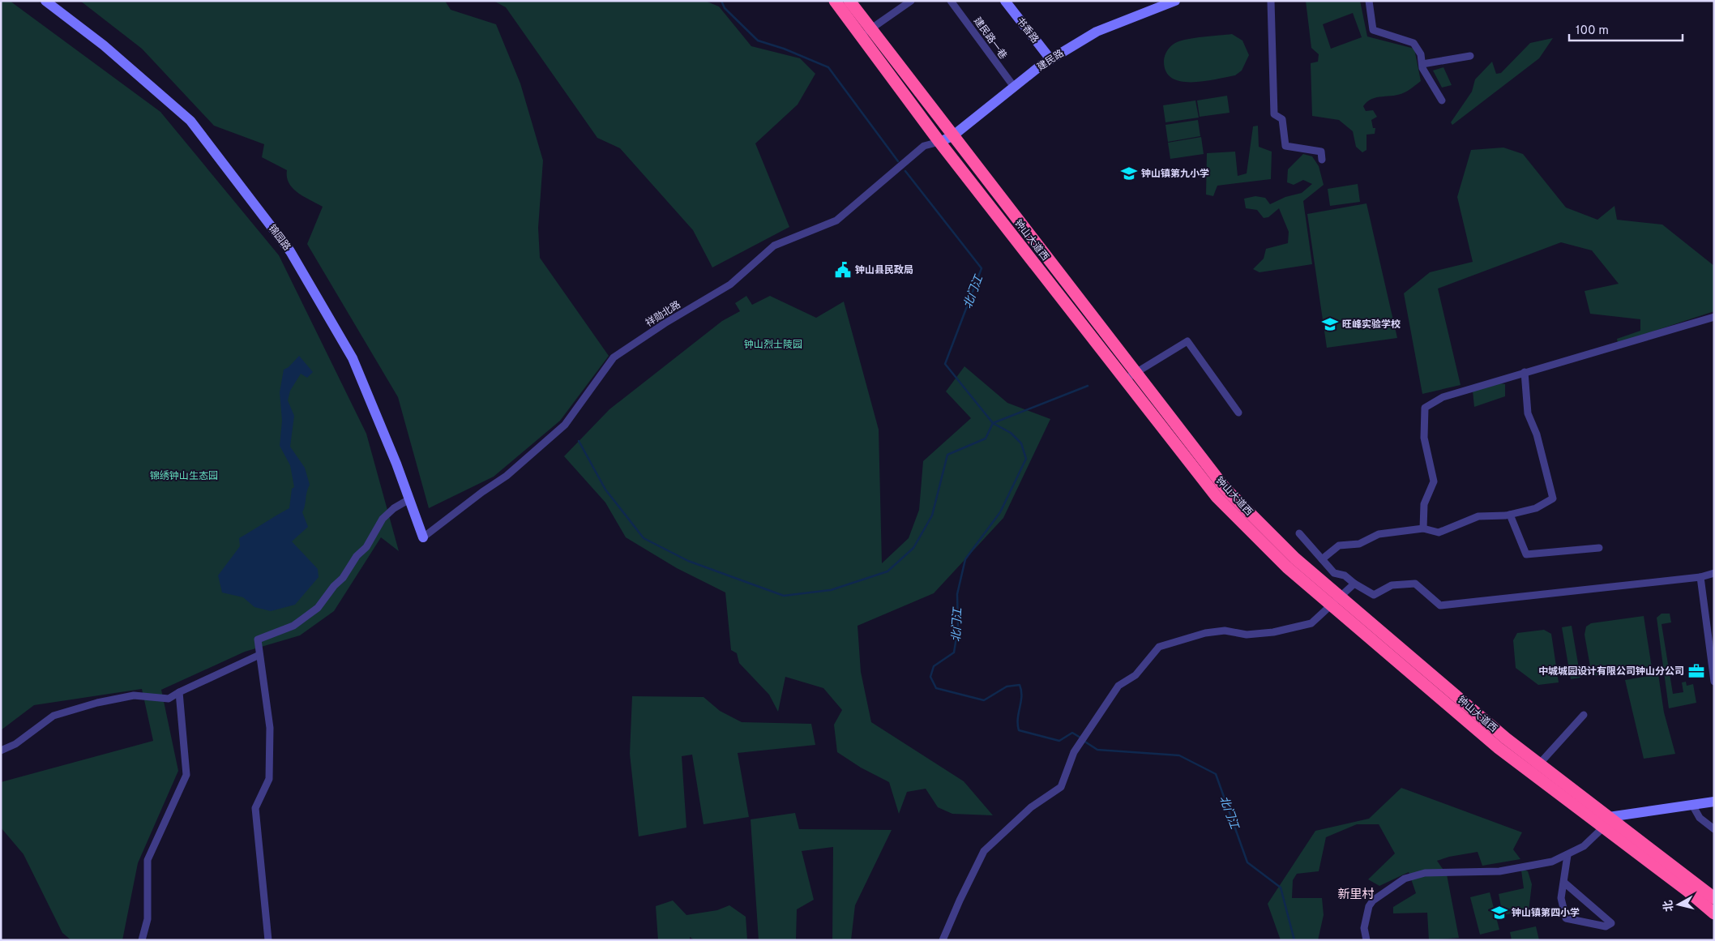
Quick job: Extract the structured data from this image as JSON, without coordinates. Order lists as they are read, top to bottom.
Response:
{
  "streets": {
    "highway": ["钟山大道西"],
    "street": [
      "书香路",
      "建民路一巷",
      "建民路",
      "锦园路",
      "祥勋北路"
    ]
  },
  "crossings": [
    ["书香路", "建民路"],
    ["建民路一巷", "建民路"],
    ["建民路", "钟山大道西"],
    ["建民路", "祥勋北路"],
    ["锦园路", "祥勋北路"],
    ["钟山大道西", "祥勋北路"]
  ],
  "districts": ["新里村"],
  "water": ["北门江"],
  "parks": ["钟山烈士陵园", "锦绣钟山生态园"],
  "places": {
    "school or university": ["钟山镇第九小学", "旺峰实验学校", "钟山镇第四小学"],
    "public building": ["钟山县民政局"],
    "office": ["中城城园设计有限公司钟山分公司"]
  },
  "scale_bar": "100 m",
  "north": "left"
}
